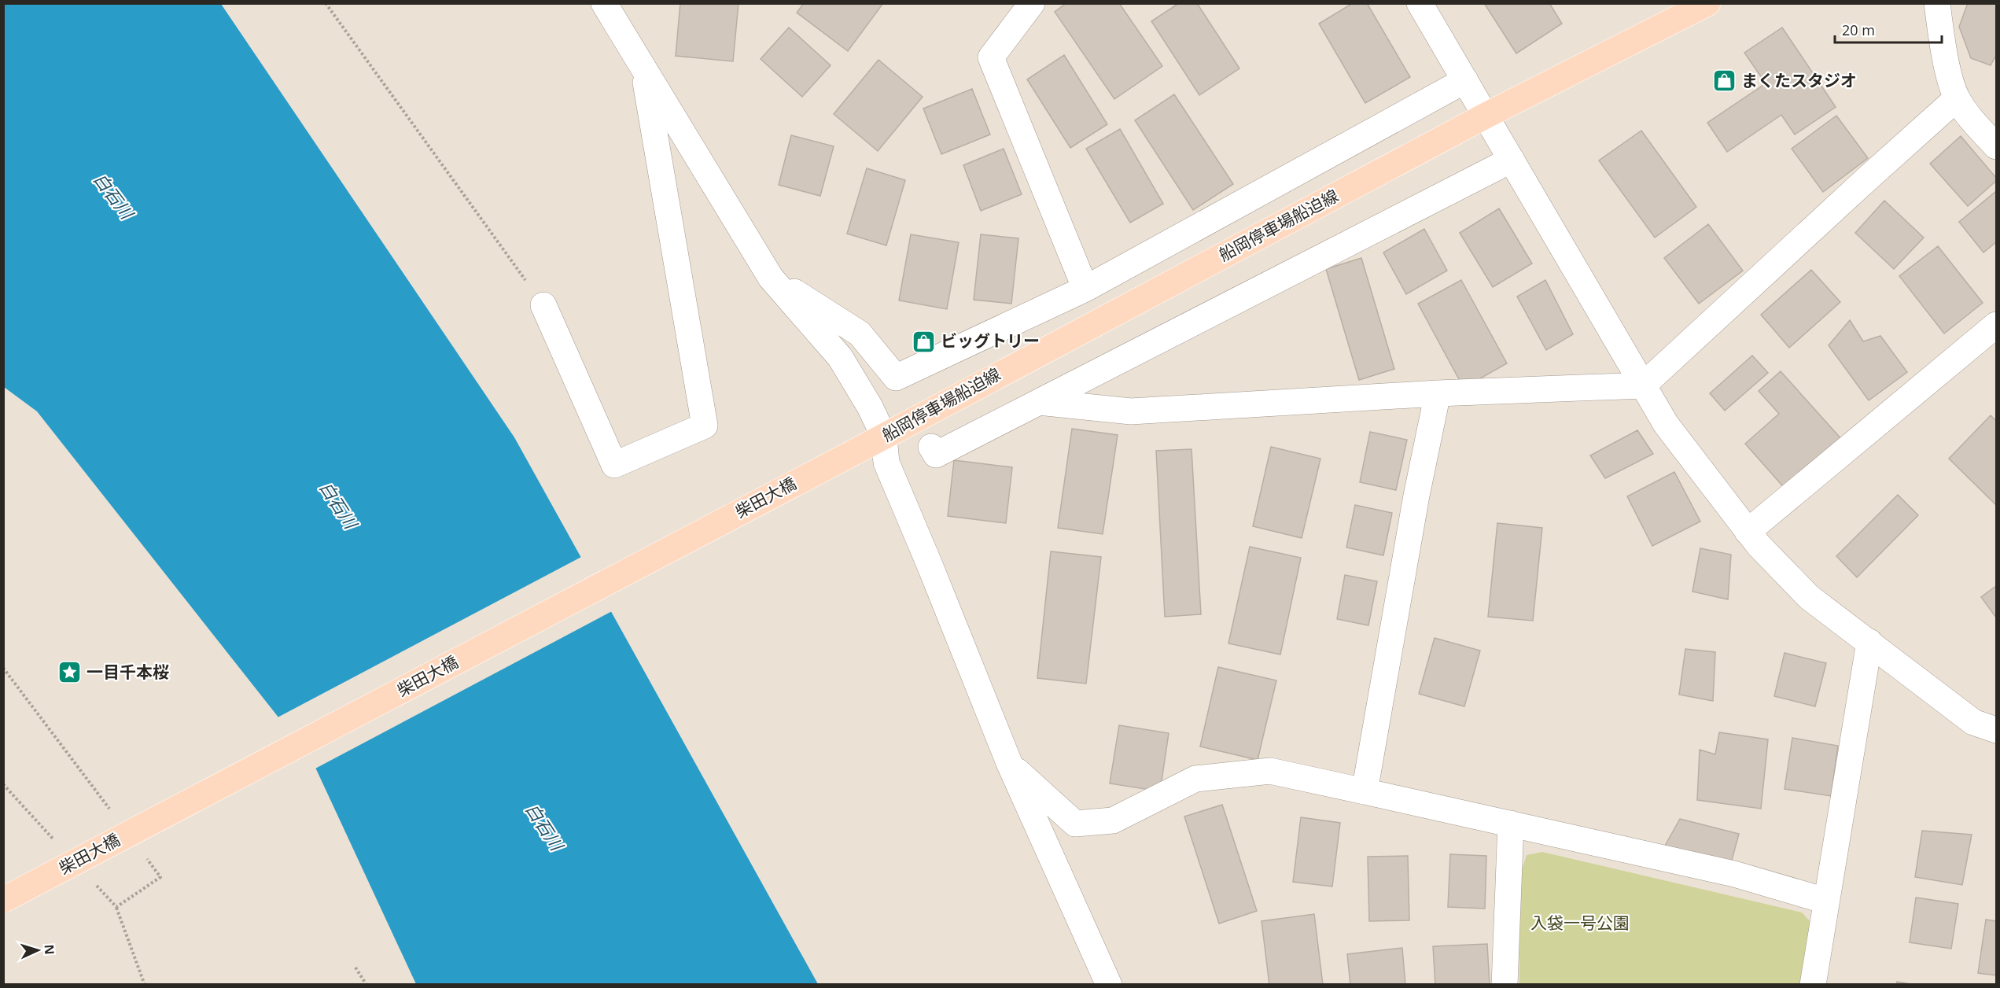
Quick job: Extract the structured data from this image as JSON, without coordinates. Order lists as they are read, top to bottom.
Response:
{
  "streets": {
    "main road": ["船岡停車場船迫線", "柴田大橋"]
  },
  "crossings": [
    ["船岡停車場船迫線", "柴田大橋"]
  ],
  "water": ["白石川"],
  "parks": ["入袋一号公園"],
  "places": {
    "shop": ["まくたスタジオ", "ビッグトリー"],
    "place": ["一目千本桜"]
  },
  "scale_bar": "20 m",
  "north": "right"
}
